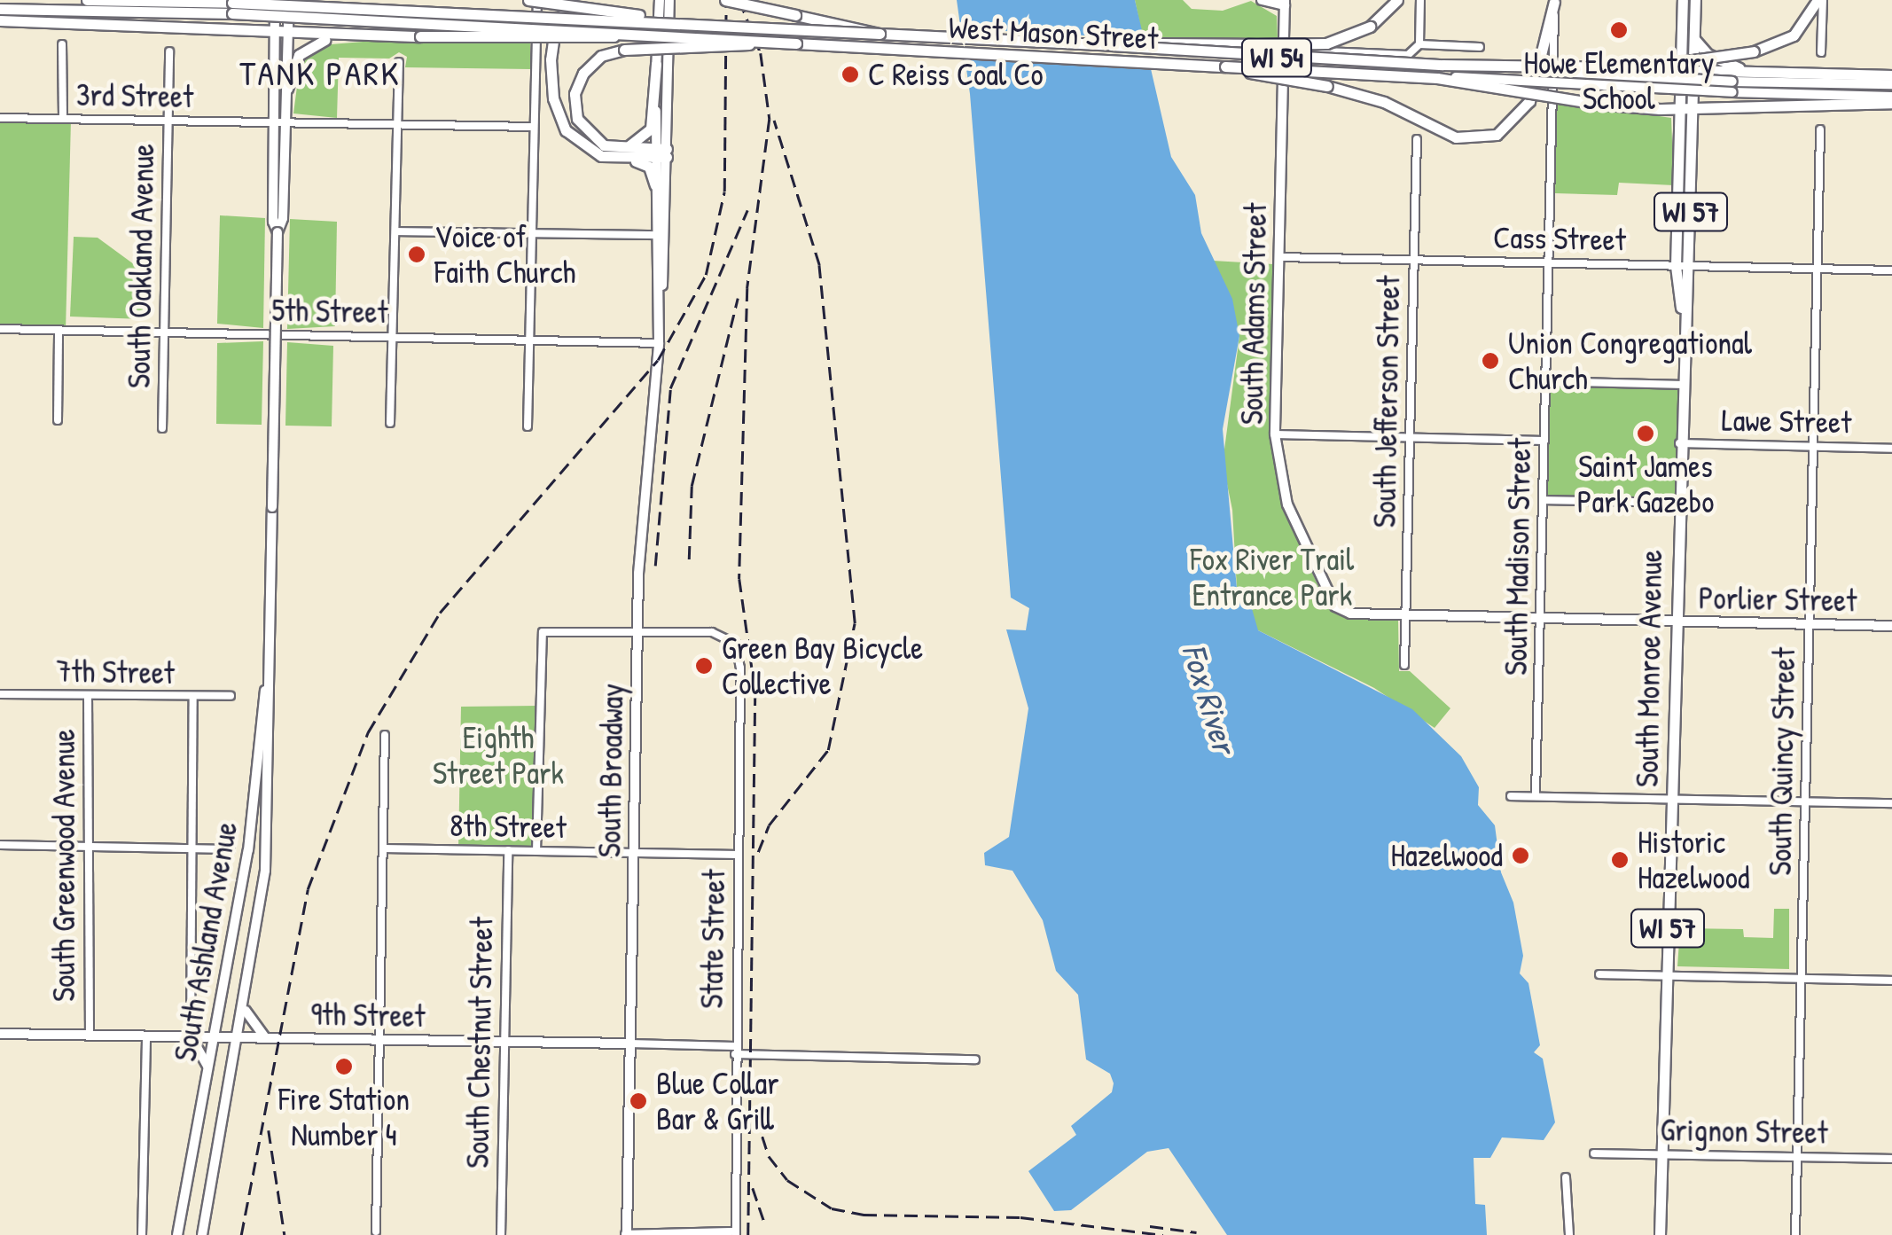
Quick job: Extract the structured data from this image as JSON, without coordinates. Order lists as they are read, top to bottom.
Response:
{
  "streets": {
    "main road": [
      "West Mason Street",
      "WI 54",
      "WI 57",
      "South Monroe Avenue"
    ],
    "street": [
      "3rd Street",
      "Cass Street",
      "South Oakland Avenue",
      "5th Street",
      "South Adams Street",
      "South Jefferson Street",
      "Lawe Street",
      "South Madison Street",
      "Porlier Street",
      "7th Street",
      "South Quincy Street",
      "South Broadway",
      "8th Street",
      "South Greenwood Avenue",
      "State Street",
      "South Ashland Avenue",
      "9th Street",
      "South Chestnut Street",
      "Grignon Street"
    ]
  },
  "crossings": [
    ["West Mason Street", "WI 54"],
    ["WI 54", "South Monroe Avenue"],
    ["3rd Street", "South Oakland Avenue"],
    ["3rd Street", "South Ashland Avenue"],
    ["Cass Street", "South Adams Street"],
    ["Cass Street", "South Jefferson Street"],
    ["Cass Street", "South Madison Street"],
    ["Cass Street", "South Monroe Avenue"],
    ["Cass Street", "South Quincy Street"],
    ["South Oakland Avenue", "5th Street"],
    ["5th Street", "South Broadway"],
    ["South Adams Street", "Porlier Street"],
    ["South Jefferson Street", "Porlier Street"],
    ["Lawe Street", "South Monroe Avenue"],
    ["Lawe Street", "South Quincy Street"],
    ["South Madison Street", "Porlier Street"],
    ["Porlier Street", "South Monroe Avenue"],
    ["Porlier Street", "South Quincy Street"],
    ["South Monroe Avenue", "Grignon Street"],
    ["7th Street", "South Greenwood Avenue"],
    ["South Quincy Street", "Grignon Street"],
    ["South Broadway", "8th Street"],
    ["South Broadway", "State Street"],
    ["South Broadway", "9th Street"],
    ["8th Street", "State Street"],
    ["8th Street", "South Chestnut Street"],
    ["South Greenwood Avenue", "9th Street"],
    ["State Street", "9th Street"],
    ["South Ashland Avenue", "9th Street"],
    ["9th Street", "South Chestnut Street"]
  ],
  "districts": ["TANK PARK"],
  "water": ["Fox River"],
  "parks": ["Fox River Trail Entrance Park", "Eighth Street Park"],
  "places": [
    "Howe Elementary School",
    "C Reiss Coal Co",
    "Voice of Faith Church",
    "Union Congregational Church",
    "Saint James Park Gazebo",
    "Green Bay Bicycle Collective",
    "Hazelwood",
    "Historic Hazelwood",
    "Fire Station Number 4",
    "Blue Collar Bar & Grill"
  ]
}
